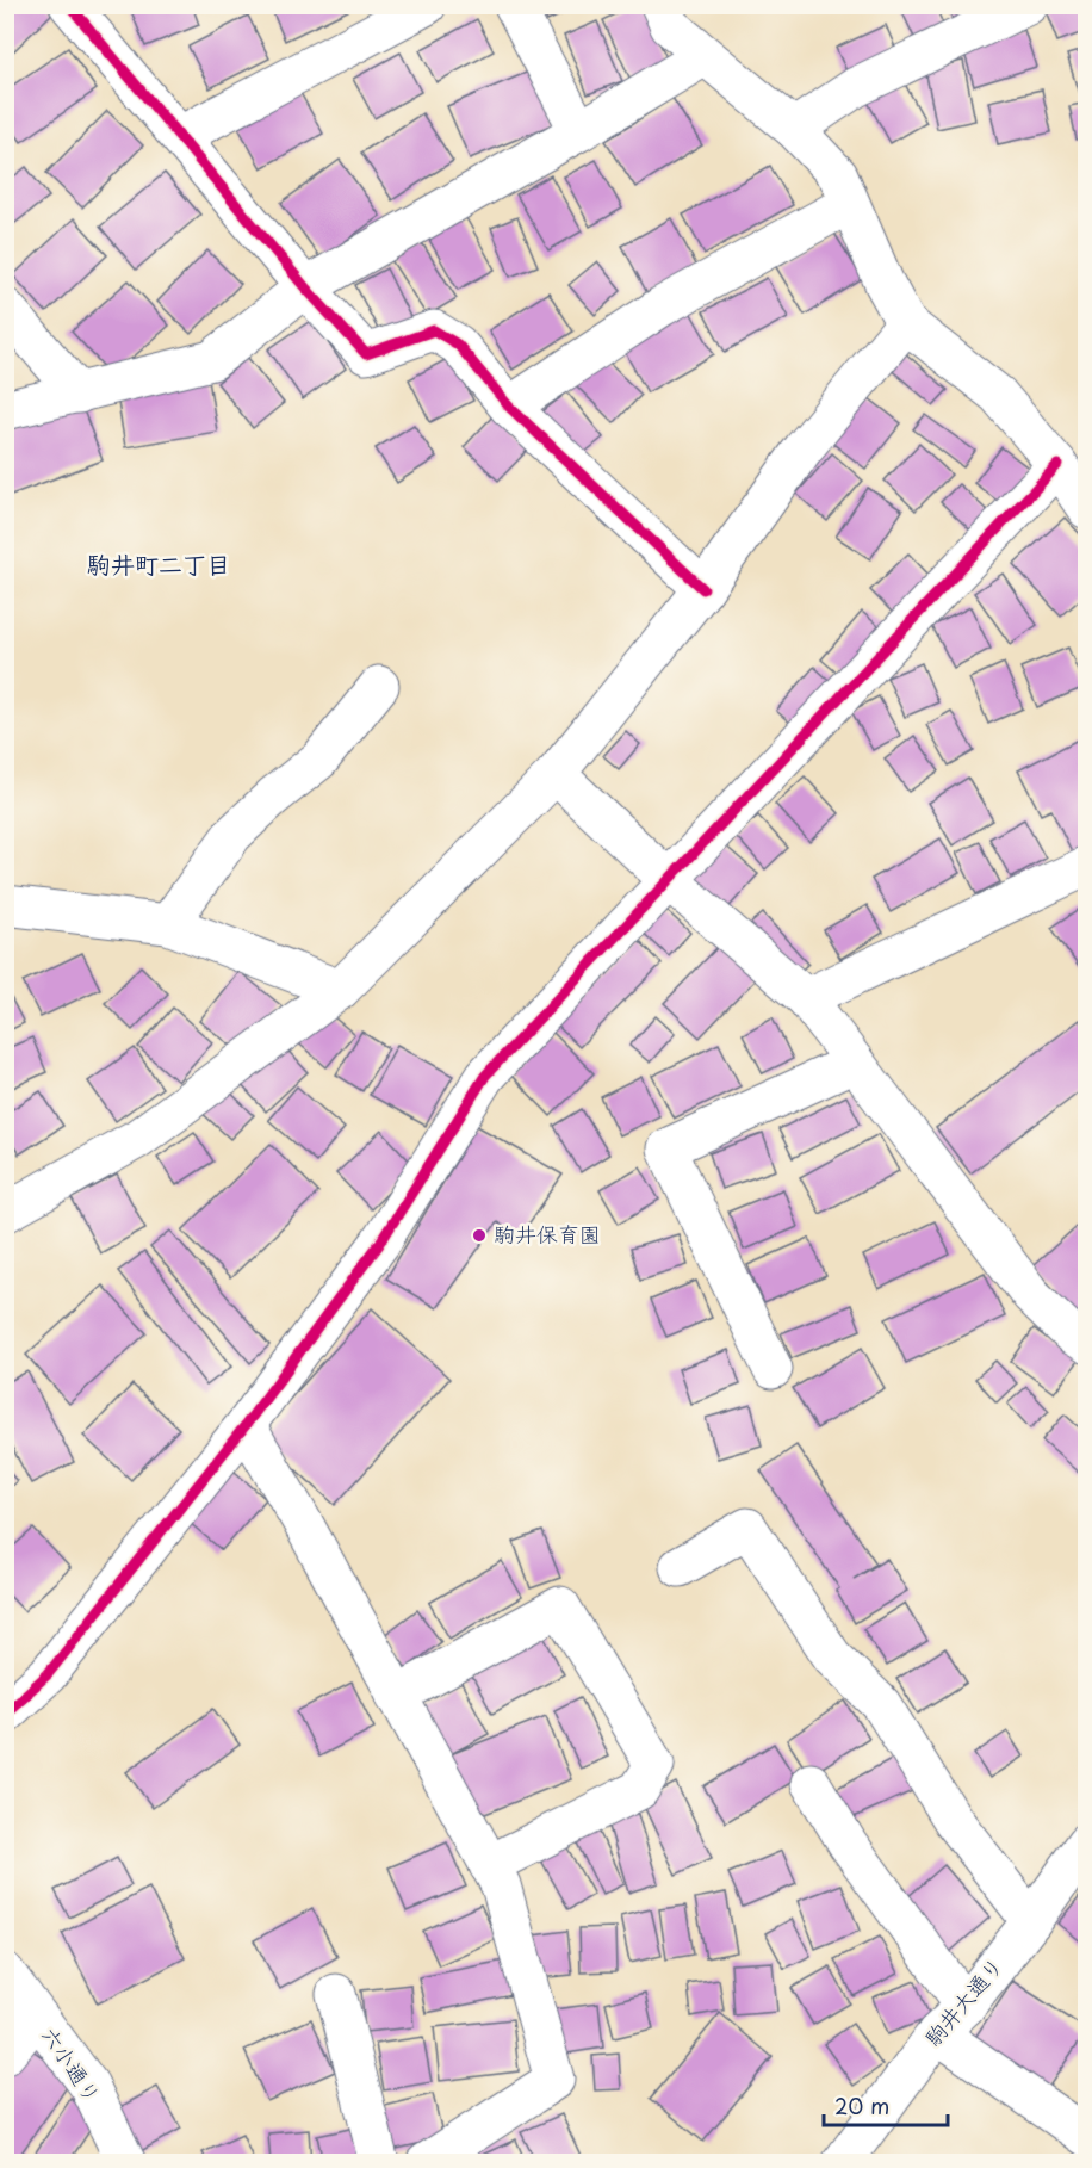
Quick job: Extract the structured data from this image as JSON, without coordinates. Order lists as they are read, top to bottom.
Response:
{
  "streets": {
    "street": ["駒井大通り", "六小通り"]
  },
  "districts": ["駒井町二丁目"],
  "places": ["駒井保育園"],
  "scale_bar": "20 m"
}
